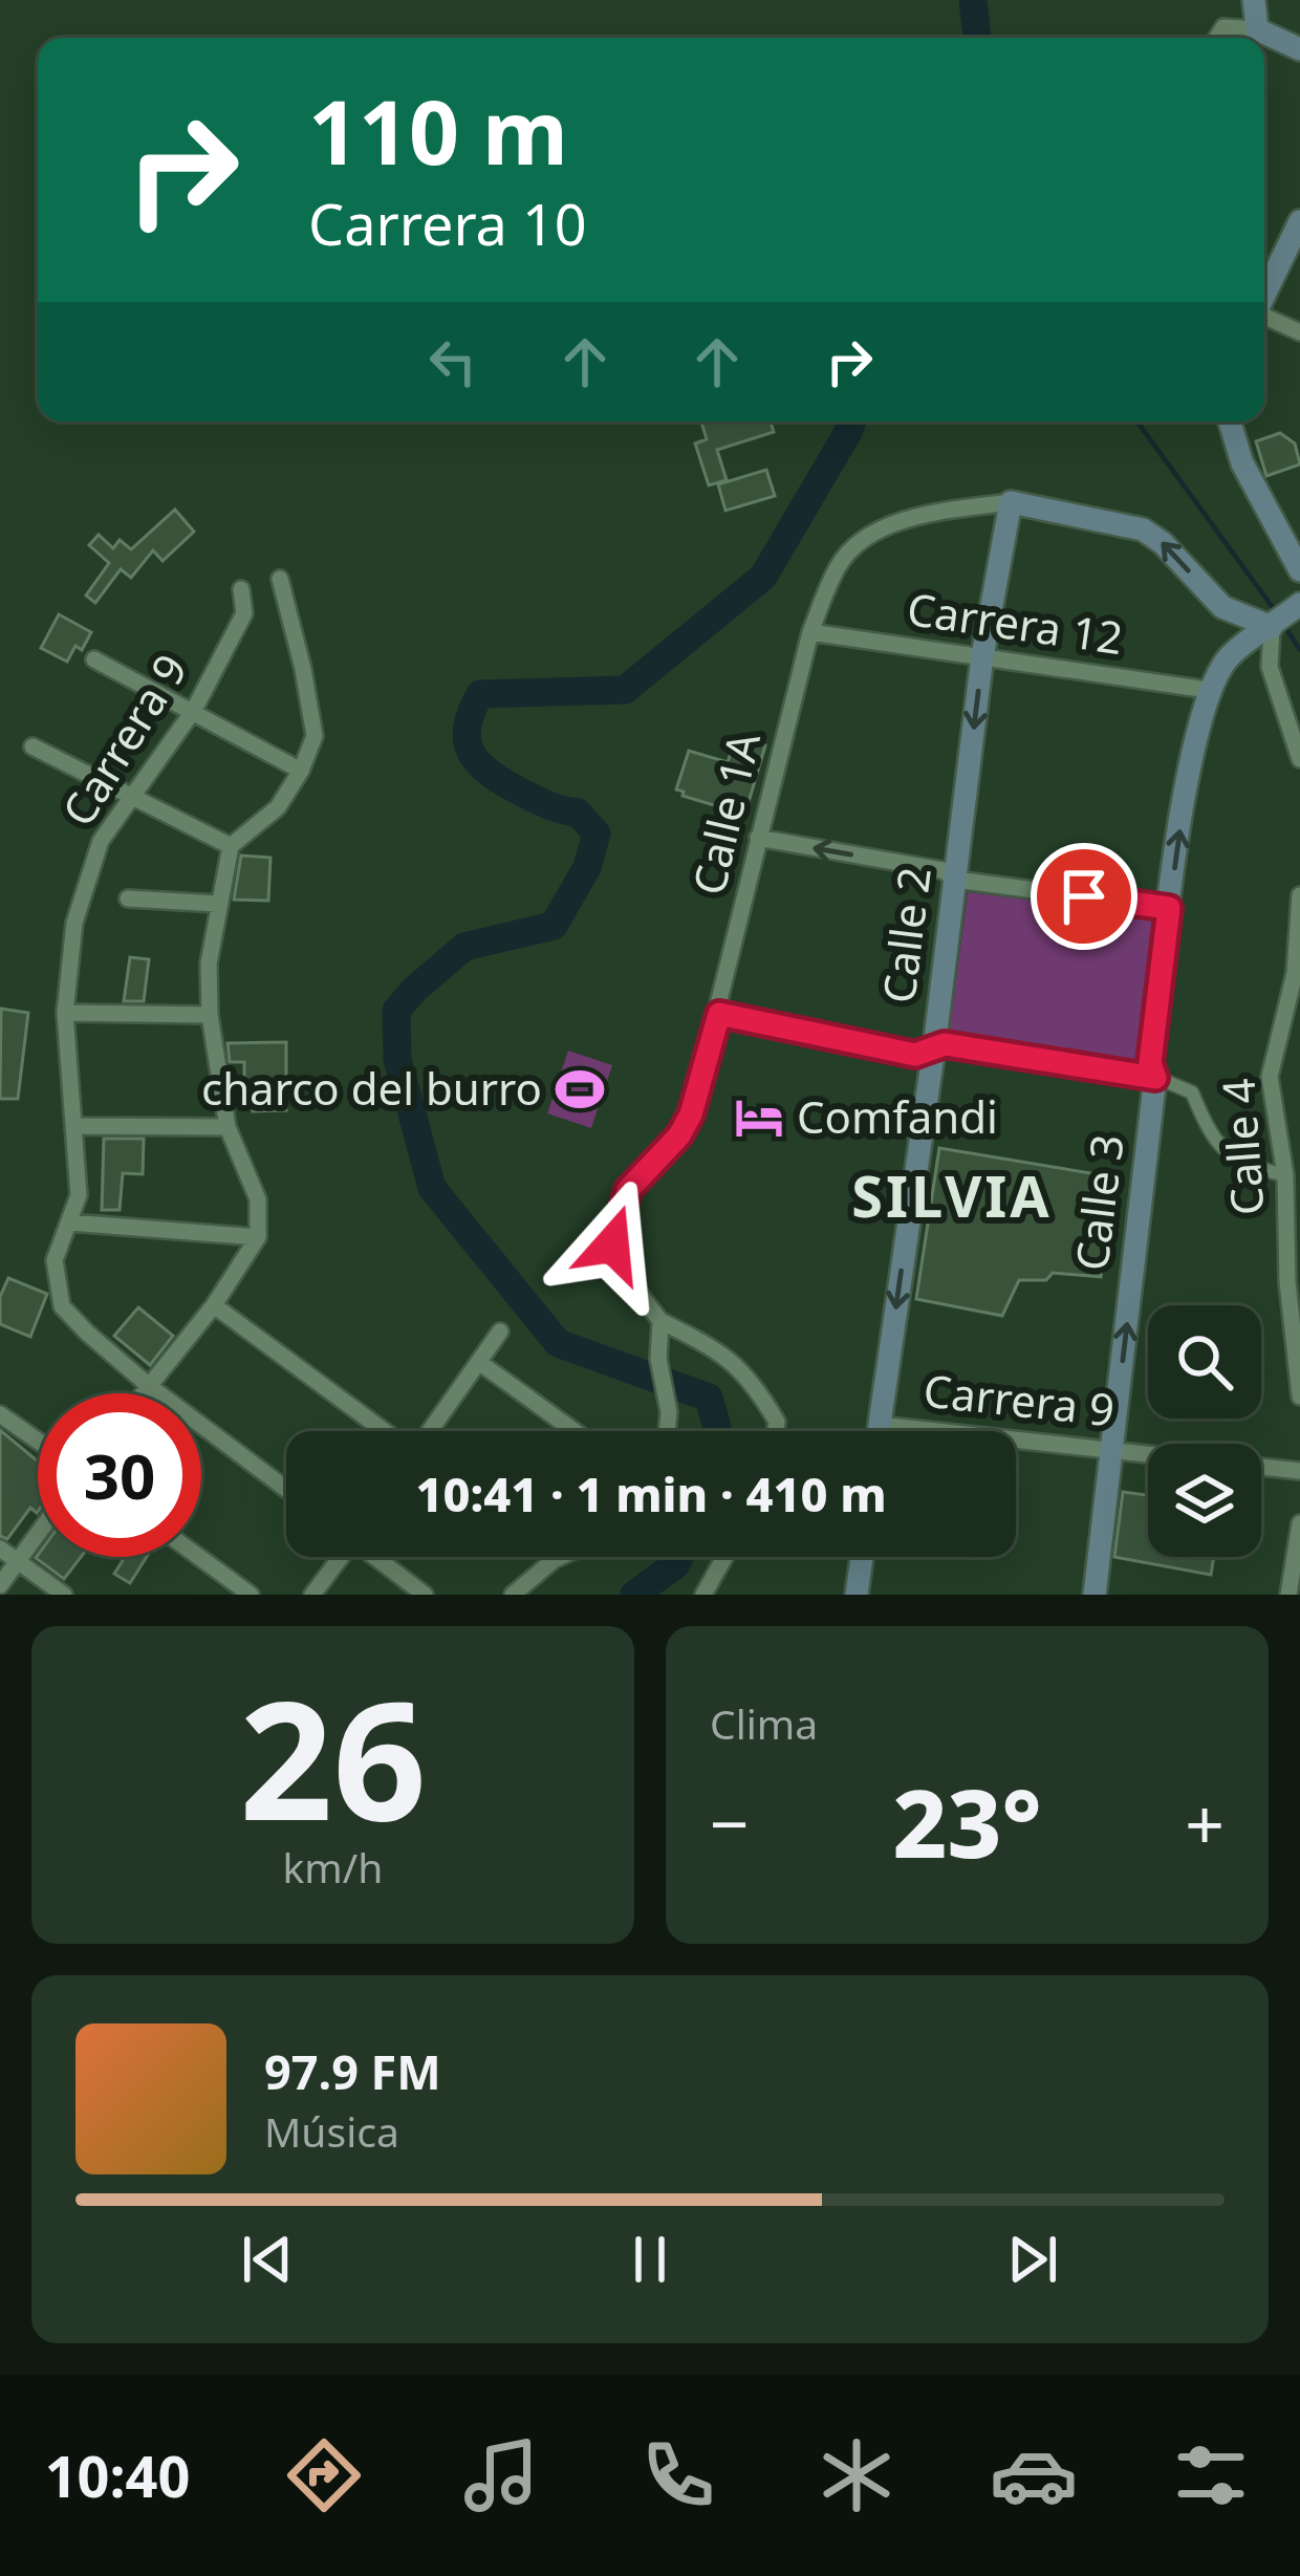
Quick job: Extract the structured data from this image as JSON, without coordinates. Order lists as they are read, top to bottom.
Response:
{
  "streets": {
    "main road": ["Calle 2", "Calle 3"],
    "street": [
      "Carrera 12",
      "Carrera 9",
      "Calle 1A",
      "Calle 4"
    ]
  },
  "crossings": [
    ["Carrera 12", "Calle 1A"],
    ["Carrera 12", "Calle 2"],
    ["Carrera 12", "Calle 3"],
    ["Carrera 9", "Calle 2"],
    ["Carrera 9", "Calle 3"],
    ["Calle 1A", "Calle 2"]
  ],
  "one_way": ["Calle 2", "Calle 3"],
  "districts": ["SILVIA"],
  "places": {
    "sports": ["charco del burro"],
    "hotel": ["Comfandi"]
  },
  "page": {
    "turn": ["110 m", "Carrera 10"],
    "limit": "30",
    "trip": "10:41 · 1 min · 410 m",
    "tile": [
      ["26", "km/h"],
      "Clima"
    ],
    "heat": ["−", "23°", "+"],
    "song": ["97.9 FM", "Música"],
    "tabs": "10:40"
  }
}
